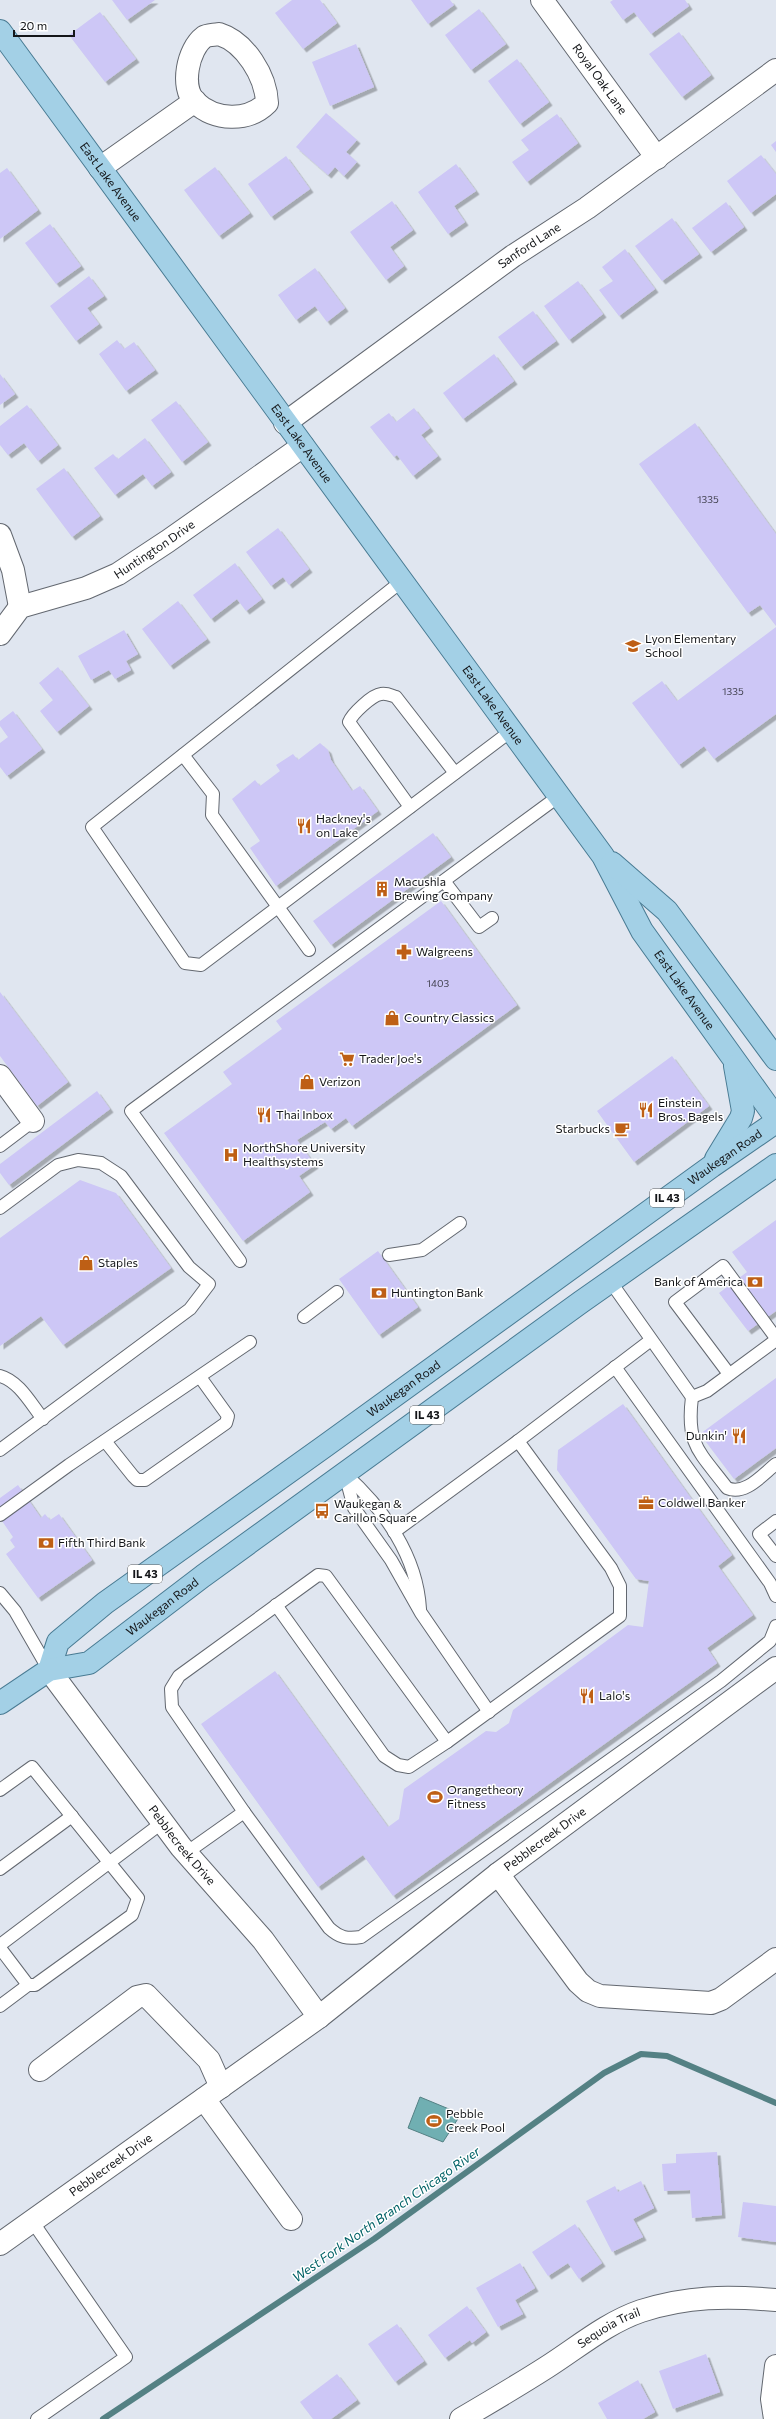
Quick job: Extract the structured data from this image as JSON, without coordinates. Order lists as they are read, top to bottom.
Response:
{
  "streets": {
    "main road": ["East Lake Avenue", "Waukegan Road", "IL 43"],
    "street": [
      "Royal Oak Lane",
      "Sanford Lane",
      "Huntington Drive",
      "Pebblecreek Drive",
      "Sequoia Trail"
    ]
  },
  "crossings": [
    ["Royal Oak Lane", "Sanford Lane"],
    ["East Lake Avenue", "Sanford Lane"],
    ["East Lake Avenue", "Huntington Drive"],
    ["Waukegan Road", "Pebblecreek Drive"]
  ],
  "water": ["West Fork North Branch Chicago River"],
  "places": {
    "school or university": ["Lyon Elementary School"],
    "restaurant": [
      "Hackney's on Lake",
      "Einstein Bros. Bagels",
      "Thai Inbox",
      "Dunkin'",
      "Lalo's"
    ],
    "building": ["Macushla Brewing Company"],
    "pharmacy": ["Walgreens"],
    "shop": ["Country Classics", "Verizon", "Staples"],
    "supermarket": ["Trader Joe's"],
    "cafe": ["Starbucks"],
    "hospital": ["NorthShore University Healthsystems"],
    "bank": ["Bank of America", "Huntington Bank", "Fifth Third Bank"],
    "office": ["Coldwell Banker"],
    "bus stop": ["Waukegan & Carillon Square"],
    "sports": ["Orangetheory Fitness", "Pebble Creek Pool"]
  },
  "house_numbers": ["1335", "1335", "1403"],
  "scale_bar": "20 m"
}
